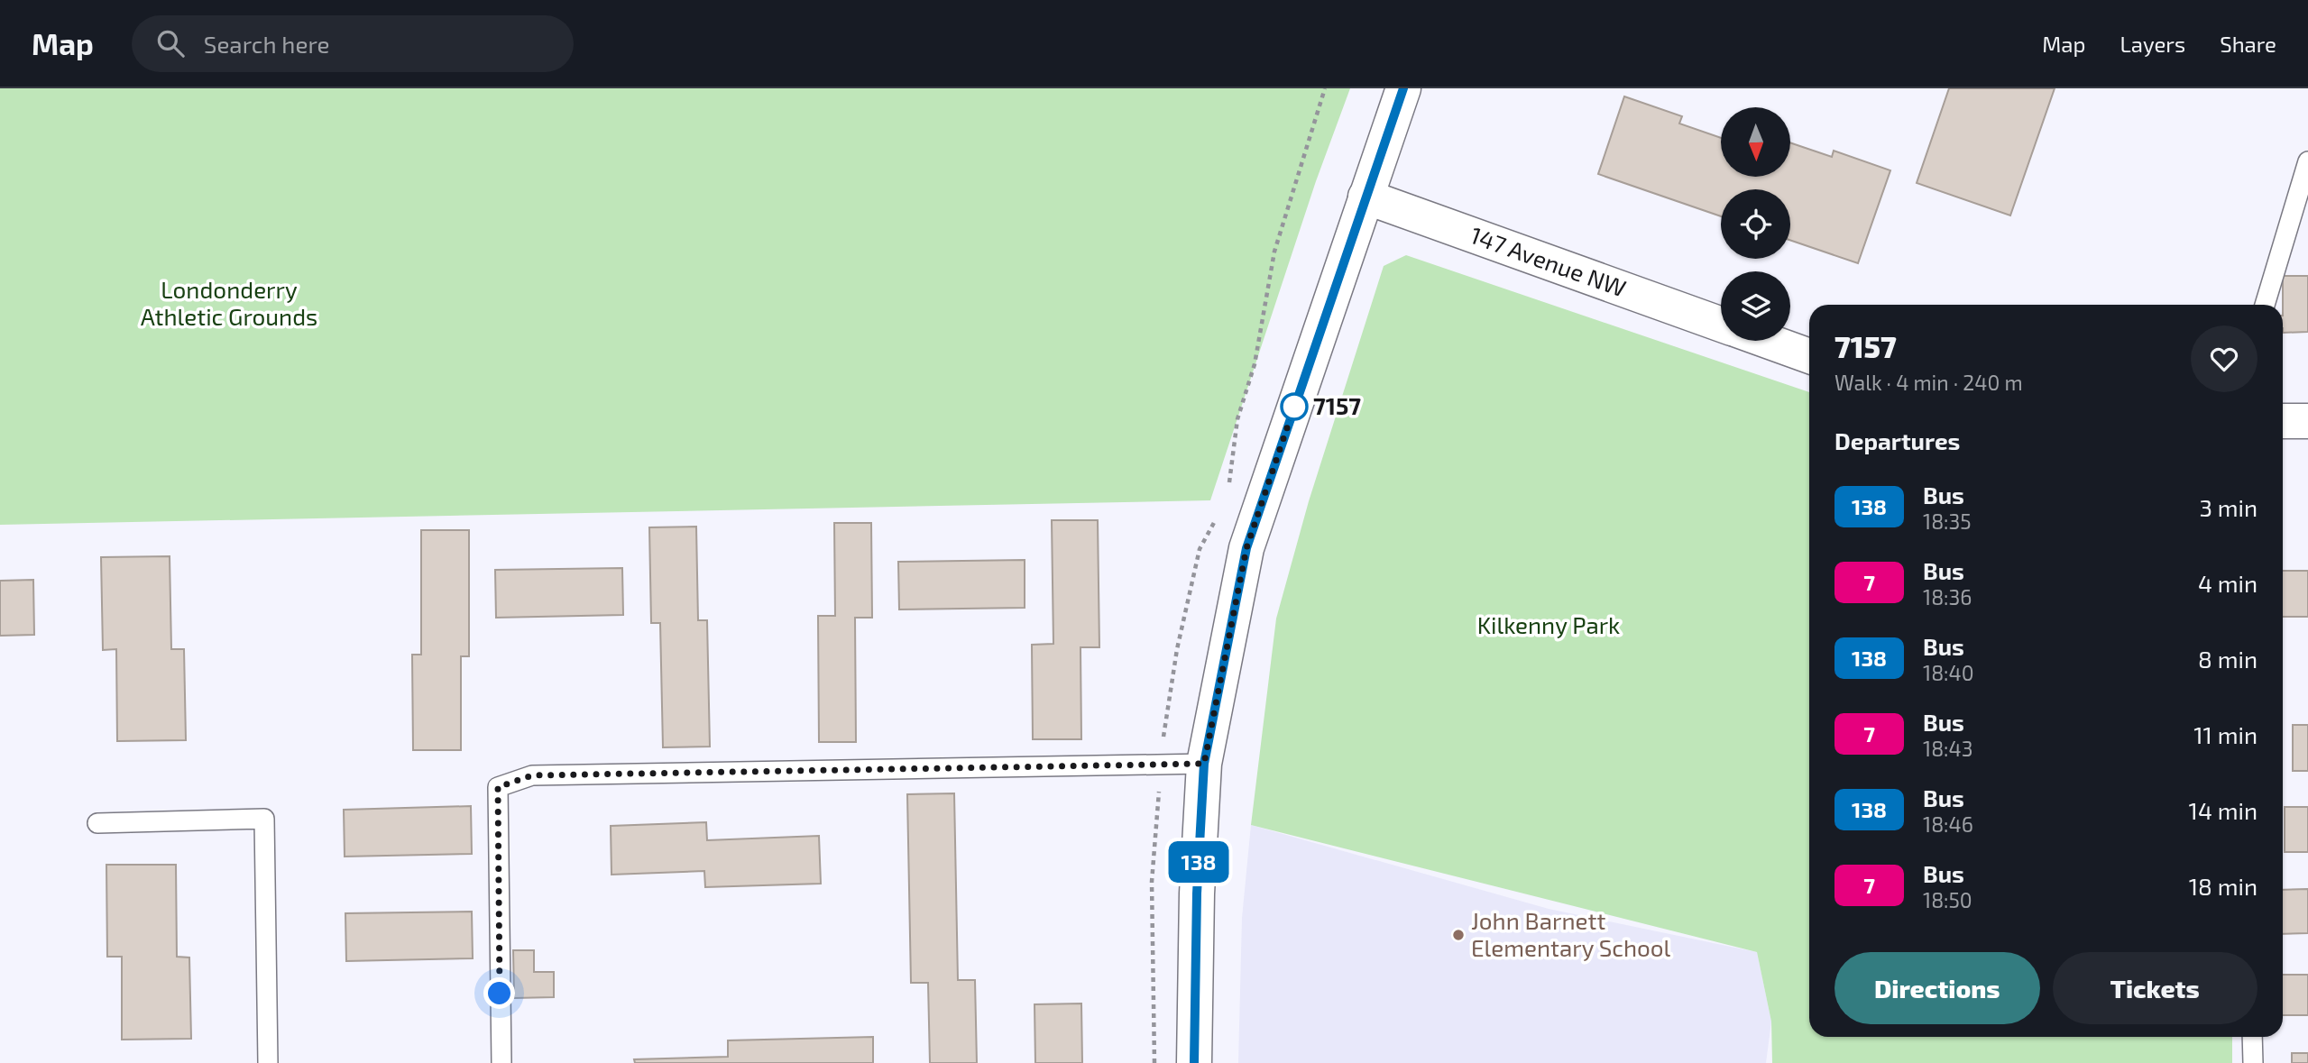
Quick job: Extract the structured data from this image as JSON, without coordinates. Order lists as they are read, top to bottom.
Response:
{
  "streets": {
    "street": ["147 Avenue NW"]
  },
  "parks": ["Londonderry Athletic Grounds", "Kilkenny Park"],
  "places": ["7157", "John Barnett Elementary School"],
  "lines": ["bus line 138"],
  "north": "bottom",
  "page": {
    "header": "Map",
    "search": "Search here",
    "nav": ["Map", "Layers", "Share"],
    "on_map": "138",
    "heading": [
      ["7157", "Walk · 4 min · 240 m"],
      "Departures"
    ],
    "list": [
      {
        "mark": "138",
        "name": "Bus",
        "note": "18:35",
        "value": "3 min"
      },
      {
        "mark": "7",
        "name": "Bus",
        "note": "18:36",
        "value": "4 min"
      },
      {
        "mark": "138",
        "name": "Bus",
        "note": "18:40",
        "value": "8 min"
      },
      {
        "mark": "7",
        "name": "Bus",
        "note": "18:43",
        "value": "11 min"
      },
      {
        "mark": "138",
        "name": "Bus",
        "note": "18:46",
        "value": "14 min"
      },
      {
        "mark": "7",
        "name": "Bus",
        "note": "18:50",
        "value": "18 min"
      }
    ],
    "buttons": ["Directions", "Tickets"]
  }
}
